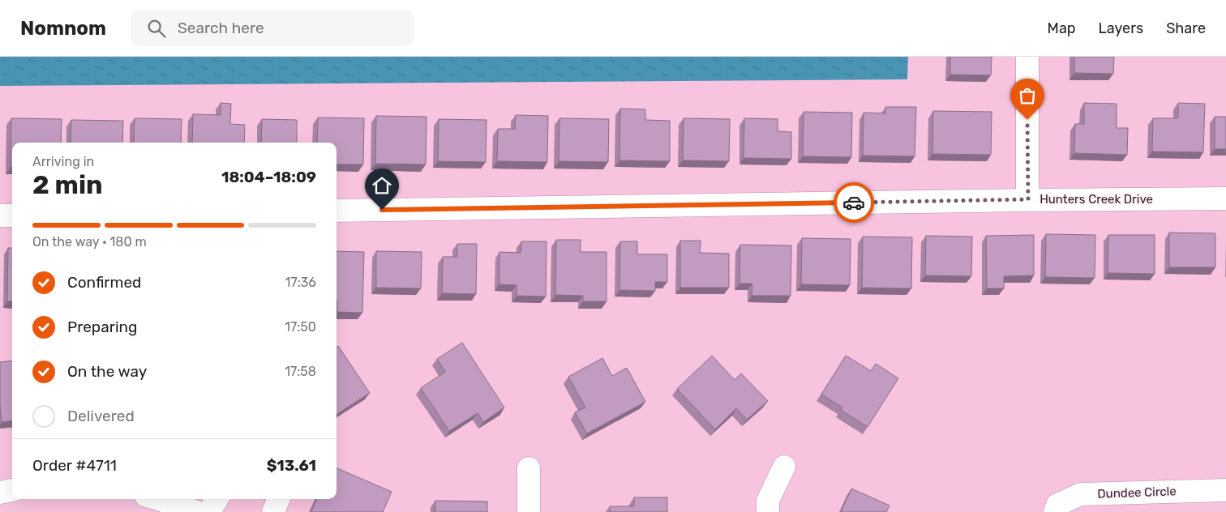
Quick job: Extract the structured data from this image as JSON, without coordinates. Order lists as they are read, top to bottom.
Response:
{
  "streets": {
    "street": ["Hunters Creek Drive", "Dundee Circle"]
  },
  "page": {
    "header": "Nomnom",
    "search": "Search here",
    "nav": ["Map", "Layers", "Share"],
    "heading": ["2 min", "Arriving in", "18:04–18:09"],
    "panel": ["Order #4711", "$13.61"],
    "bar": "On the way · 180 m",
    "list": [
      ["Confirmed", "17:36"],
      ["Preparing", "17:50"],
      ["On the way", "17:58"],
      "Delivered"
    ]
  }
}
